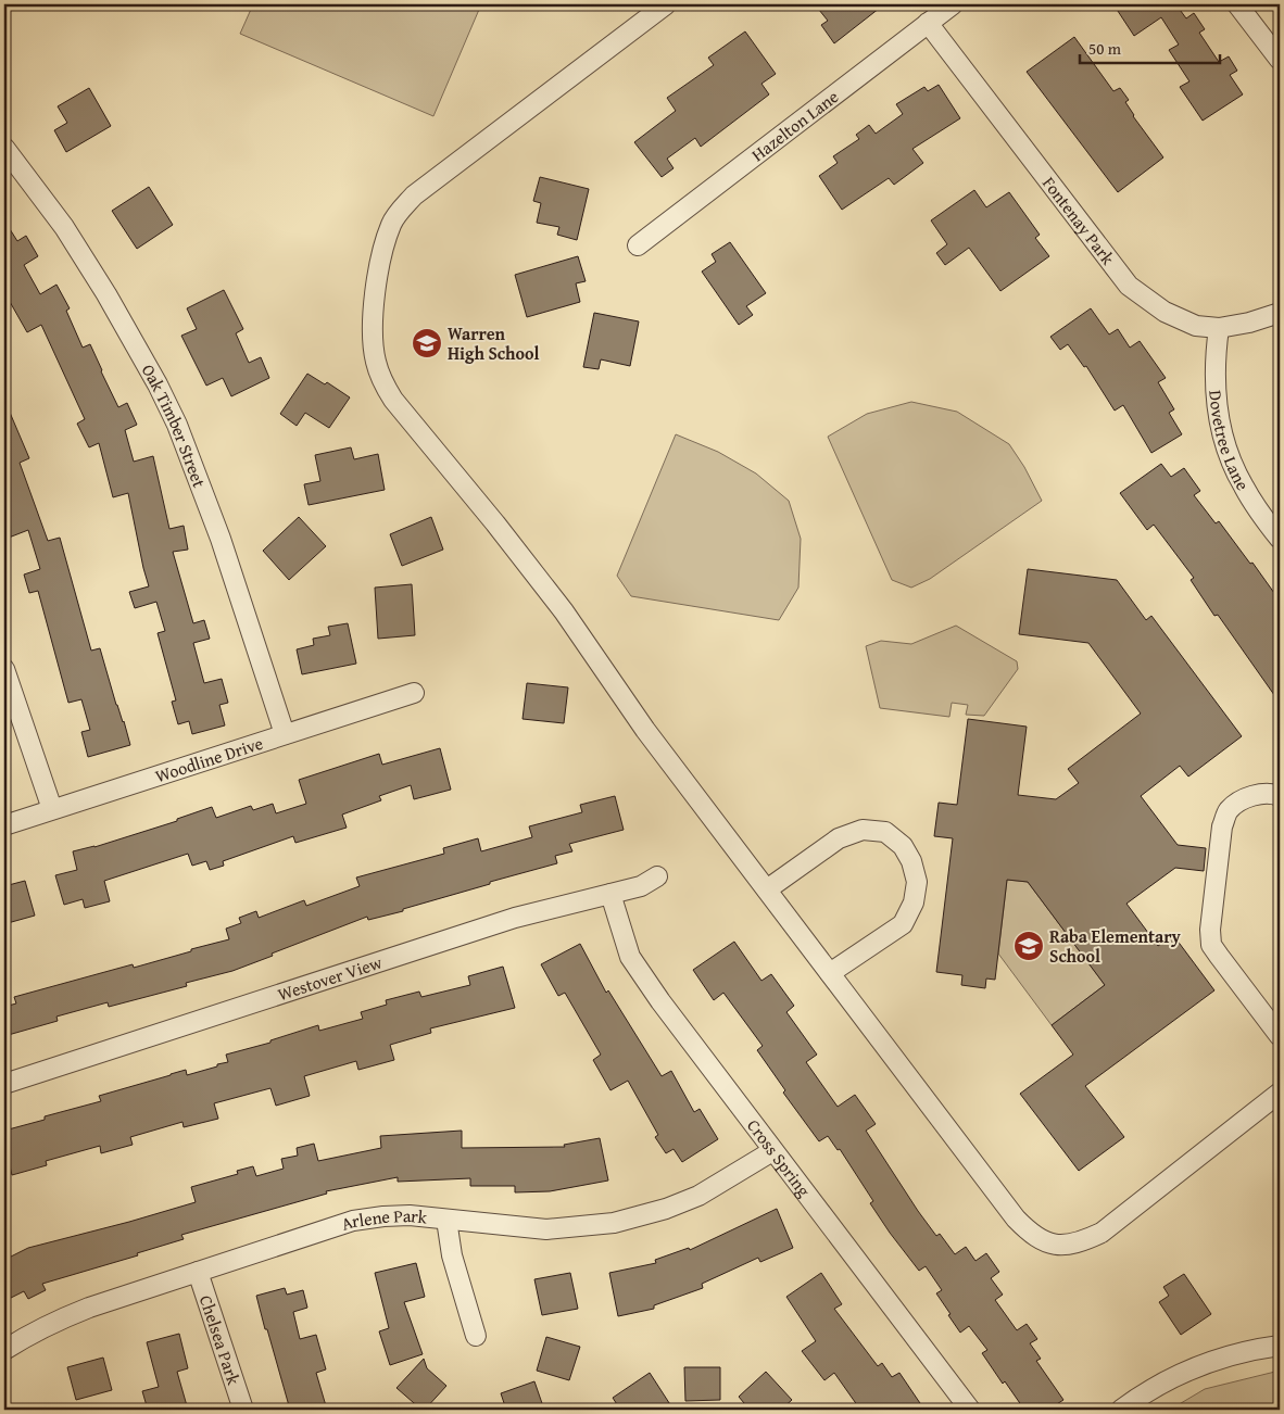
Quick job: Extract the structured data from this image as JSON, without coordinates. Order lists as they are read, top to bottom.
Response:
{
  "streets": {
    "street": [
      "Hazelton Lane",
      "Fontenay Park",
      "Oak Timber Street",
      "Dovetree Lane",
      "Woodline Drive",
      "Westover View",
      "Cross Spring",
      "Arlene Park",
      "Chelsea Park"
    ]
  },
  "crossings": [
    ["Hazelton Lane", "Fontenay Park"],
    ["Fontenay Park", "Dovetree Lane"],
    ["Oak Timber Street", "Woodline Drive"],
    ["Westover View", "Cross Spring"],
    ["Cross Spring", "Arlene Park"],
    ["Arlene Park", "Chelsea Park"]
  ],
  "places": {
    "school or university": ["Warren High School", "Raba Elementary School"]
  },
  "scale_bar": "50 m"
}
